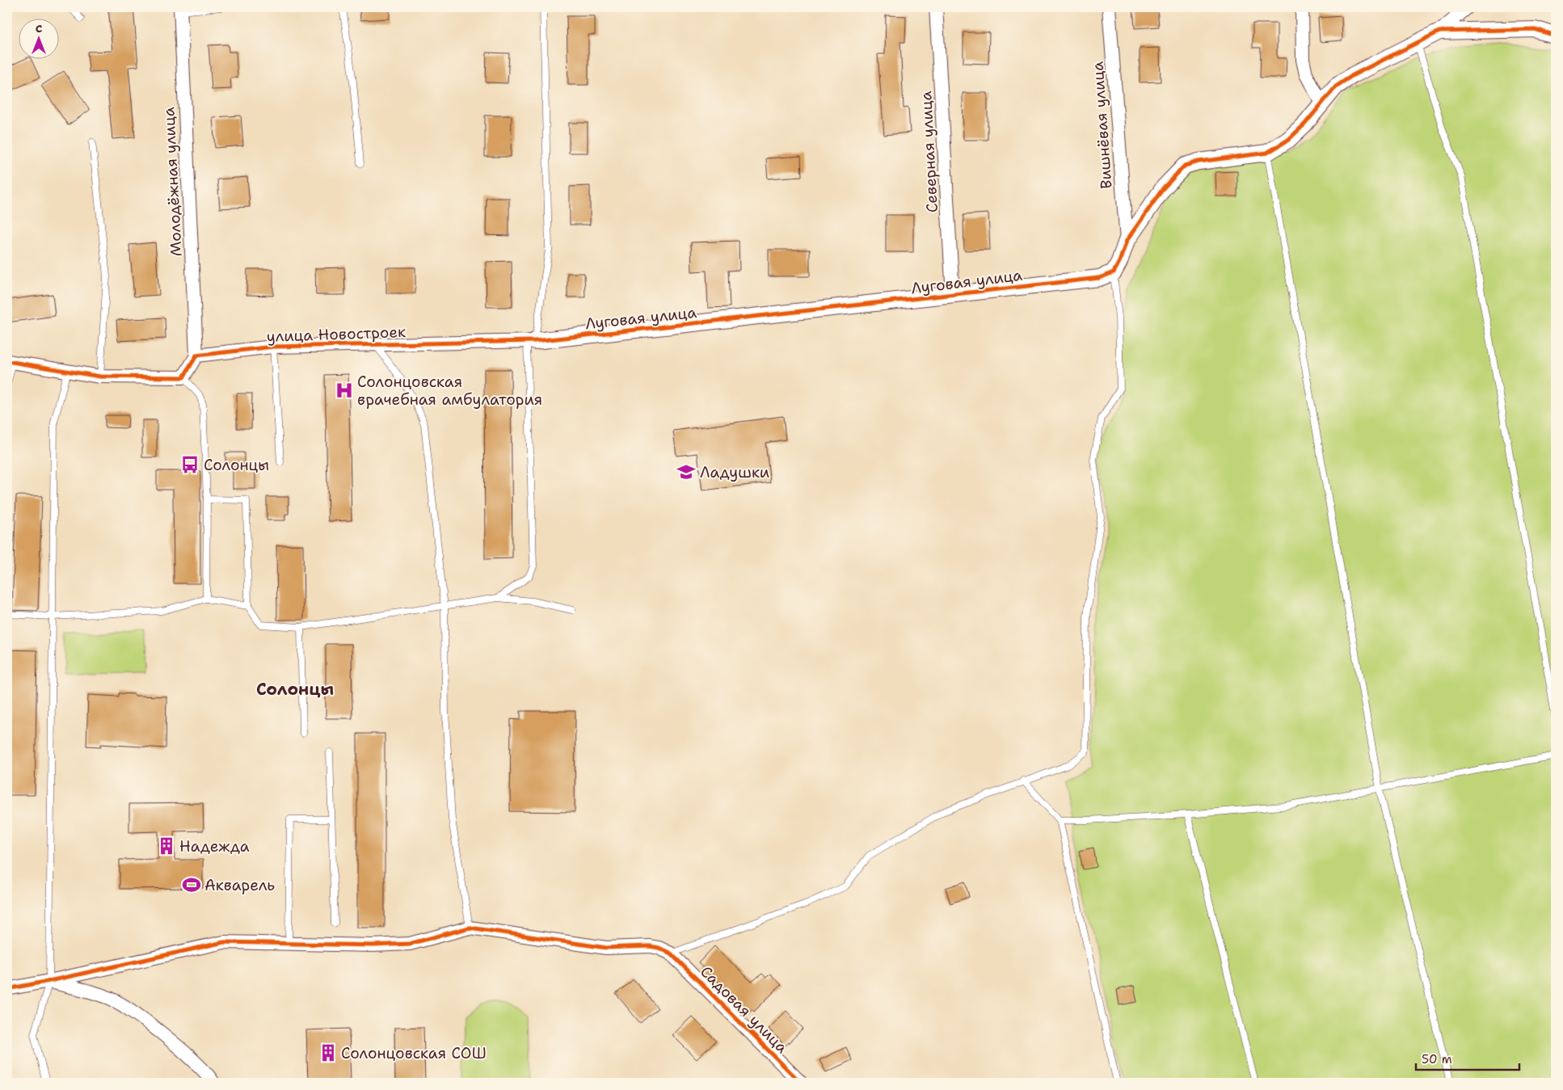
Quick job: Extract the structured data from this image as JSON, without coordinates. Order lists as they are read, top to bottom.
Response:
{
  "streets": {
    "street": [
      "Вишнёвая улица",
      "Северная улица",
      "Молодёжная улица",
      "Луговая улица",
      "улица Новостроек",
      "Садовая улица"
    ]
  },
  "crossings": [
    ["Северная улица", "Луговая улица"],
    ["Молодёжная улица", "улица Новостроек"],
    ["Луговая улица", "улица Новостроек"]
  ],
  "districts": ["Солонцы"],
  "places": {
    "hospital": ["Солонцовская врачебная амбулатория"],
    "bus stop": ["Солонцы"],
    "school or university": ["Ладушки"],
    "building": ["Надежда", "Солонцовская СОШ"],
    "sports": ["Акварель"]
  },
  "scale_bar": "50 m",
  "north": "top"
}
